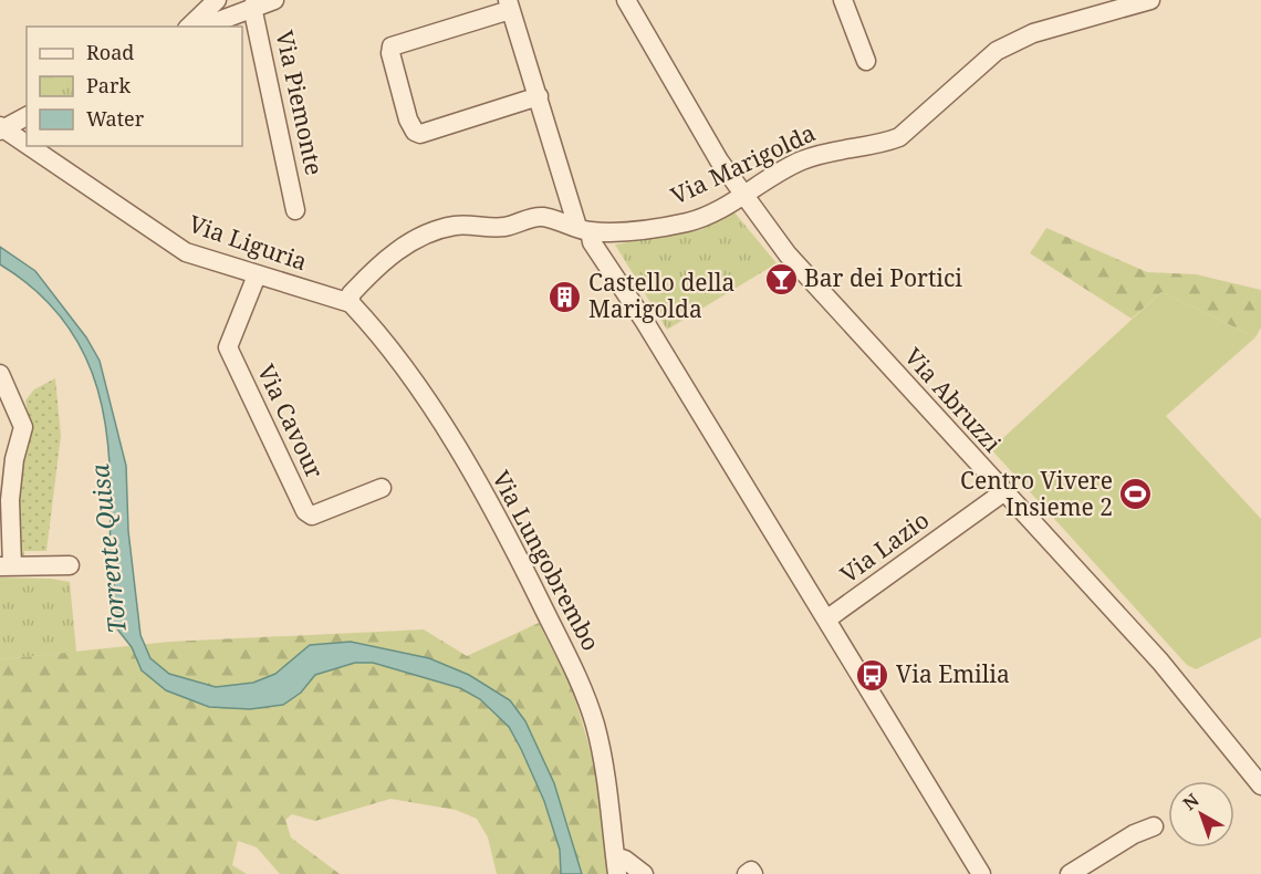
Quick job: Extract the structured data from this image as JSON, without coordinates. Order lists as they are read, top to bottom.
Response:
{
  "streets": {
    "street": [
      "Via Piemonte",
      "Via Marigolda",
      "Via Liguria",
      "Via Abruzzi",
      "Via Cavour",
      "Via Lazio",
      "Via Lungobrembo"
    ]
  },
  "crossings": [
    ["Via Marigolda", "Via Liguria"],
    ["Via Marigolda", "Via Abruzzi"],
    ["Via Marigolda", "Via Lungobrembo"],
    ["Via Liguria", "Via Cavour"],
    ["Via Liguria", "Via Lungobrembo"],
    ["Via Abruzzi", "Via Lazio"]
  ],
  "water": ["Torrente Quisa"],
  "places": {
    "bar": ["Bar dei Portici"],
    "building": ["Castello della Marigolda"],
    "sports": ["Centro Vivere Insieme 2"],
    "bus stop": ["Via Emilia"]
  },
  "legend": ["Road", "Park", "Water"],
  "north": "top left"
}
